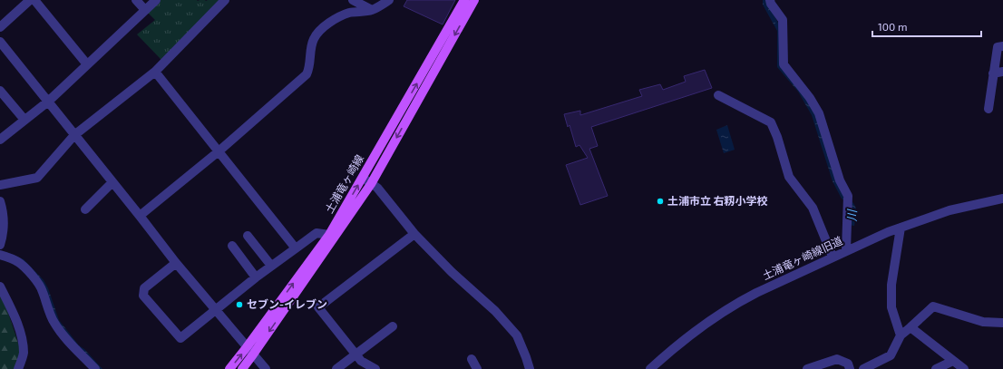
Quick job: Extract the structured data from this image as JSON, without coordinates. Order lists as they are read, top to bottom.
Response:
{
  "streets": {
    "main road": ["土浦竜ヶ崎線"],
    "street": ["土浦竜ヶ崎線旧道"]
  },
  "water": ["川"],
  "places": ["土浦市立 右籾小学校", "セブン-イレブン"],
  "scale_bar": "100 m"
}
